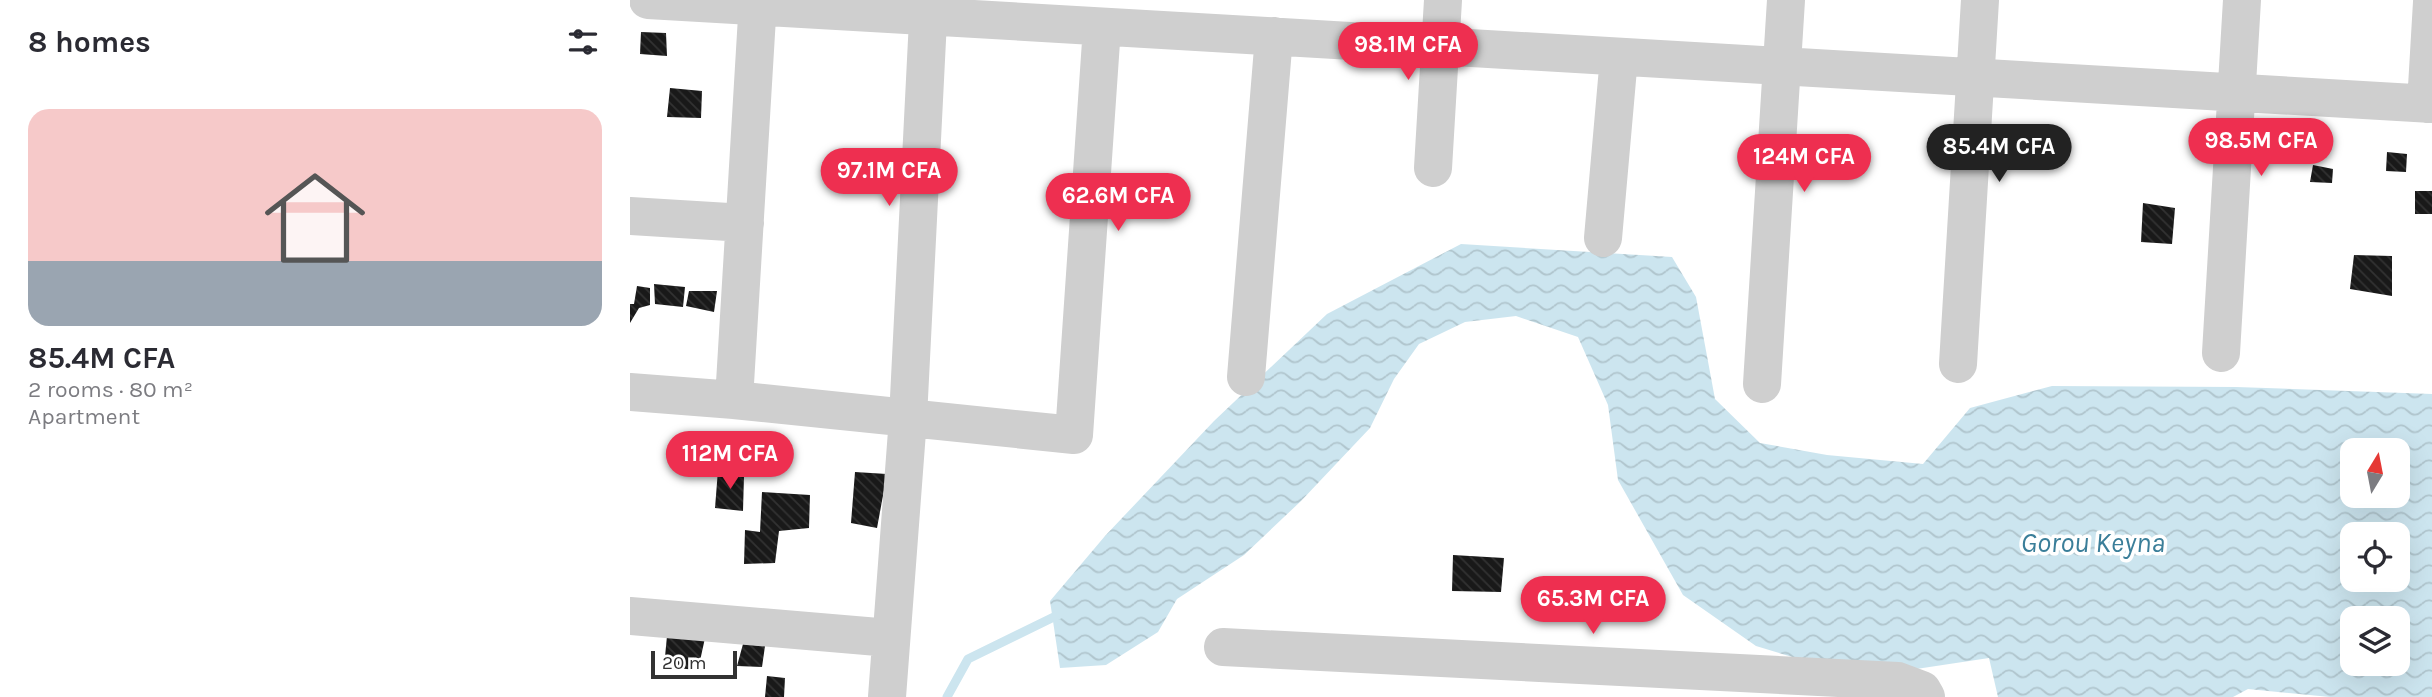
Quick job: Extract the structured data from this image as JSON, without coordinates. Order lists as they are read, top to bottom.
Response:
{
  "water": ["Gorou Keyna"],
  "scale_bar": "20 m",
  "north": "top",
  "page": {
    "heading": "8 homes",
    "price": [
      "98.1M CFA",
      "98.5M CFA",
      "85.4M CFA",
      "124M CFA",
      "97.1M CFA",
      "62.6M CFA",
      "112M CFA",
      "65.3M CFA"
    ],
    "list": [
      {
        "name": "85.4M CFA",
        "note": "2 rooms · 80 m² · Apartment"
      }
    ],
    "scale": "20 m"
  }
}
